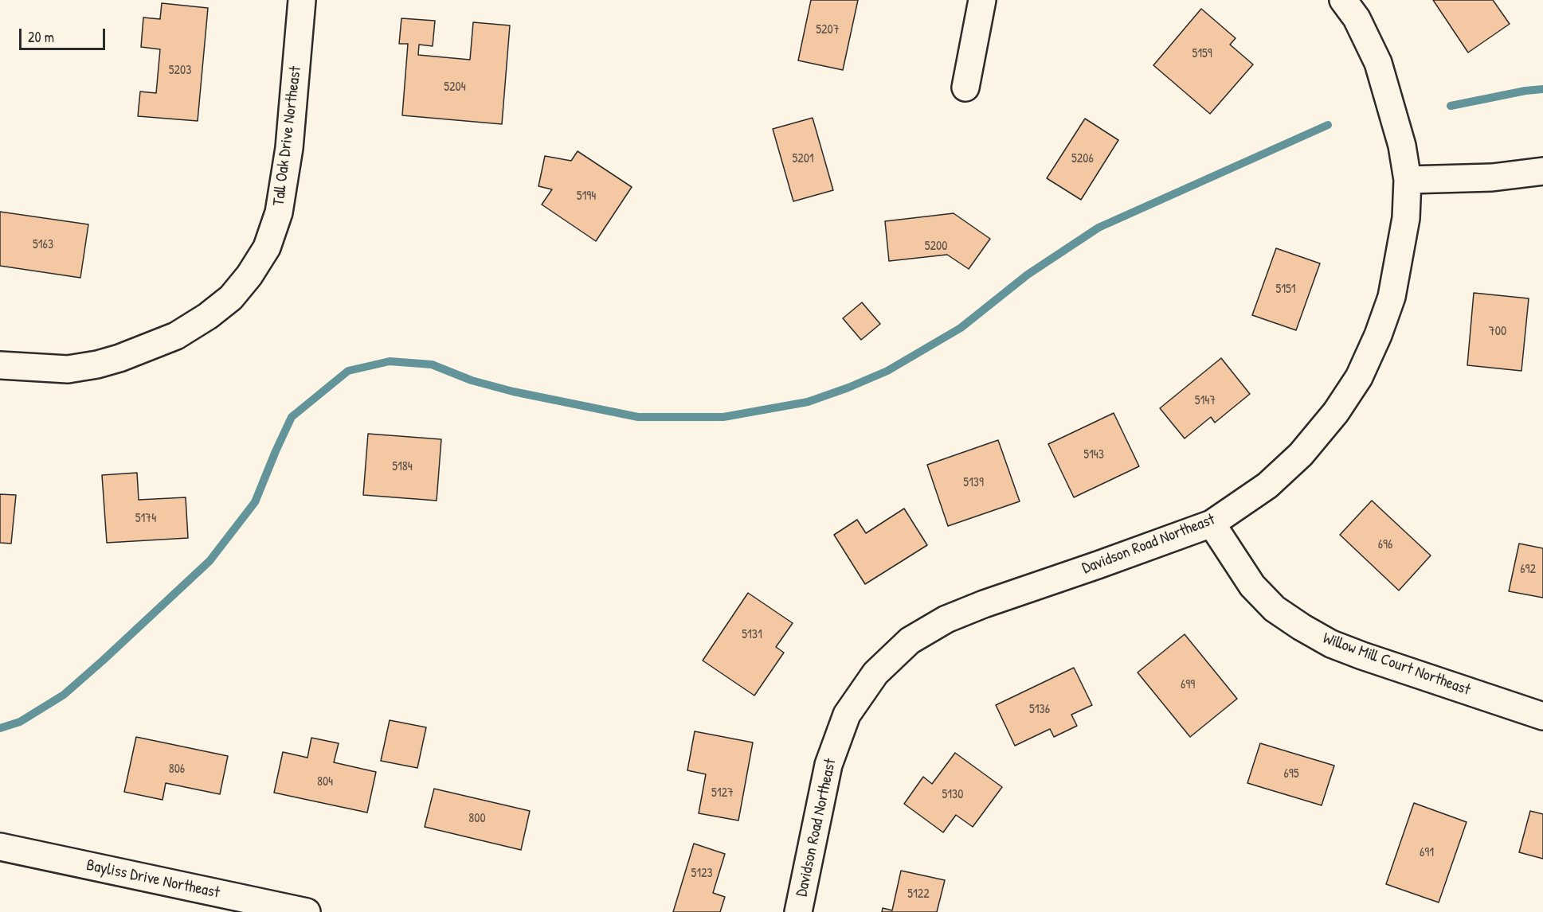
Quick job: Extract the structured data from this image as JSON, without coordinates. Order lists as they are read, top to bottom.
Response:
{
  "streets": {
    "street": [
      "Tall Oak Drive Northeast",
      "Davidson Road Northeast",
      "Willow Mill Court Northeast",
      "Bayliss Drive Northeast"
    ]
  },
  "crossings": [
    ["Davidson Road Northeast", "Willow Mill Court Northeast"]
  ],
  "house_numbers": [
    "5207",
    "5159",
    "5203",
    "5204",
    "5201",
    "5206",
    "5194",
    "5163",
    "5200",
    "5151",
    "700",
    "5147",
    "5143",
    "5184",
    "5139",
    "5174",
    "696",
    "692",
    "5131",
    "699",
    "5136",
    "806",
    "695",
    "804",
    "5127",
    "5130",
    "800",
    "691",
    "5123",
    "5122"
  ],
  "scale_bar": "20 m"
}
